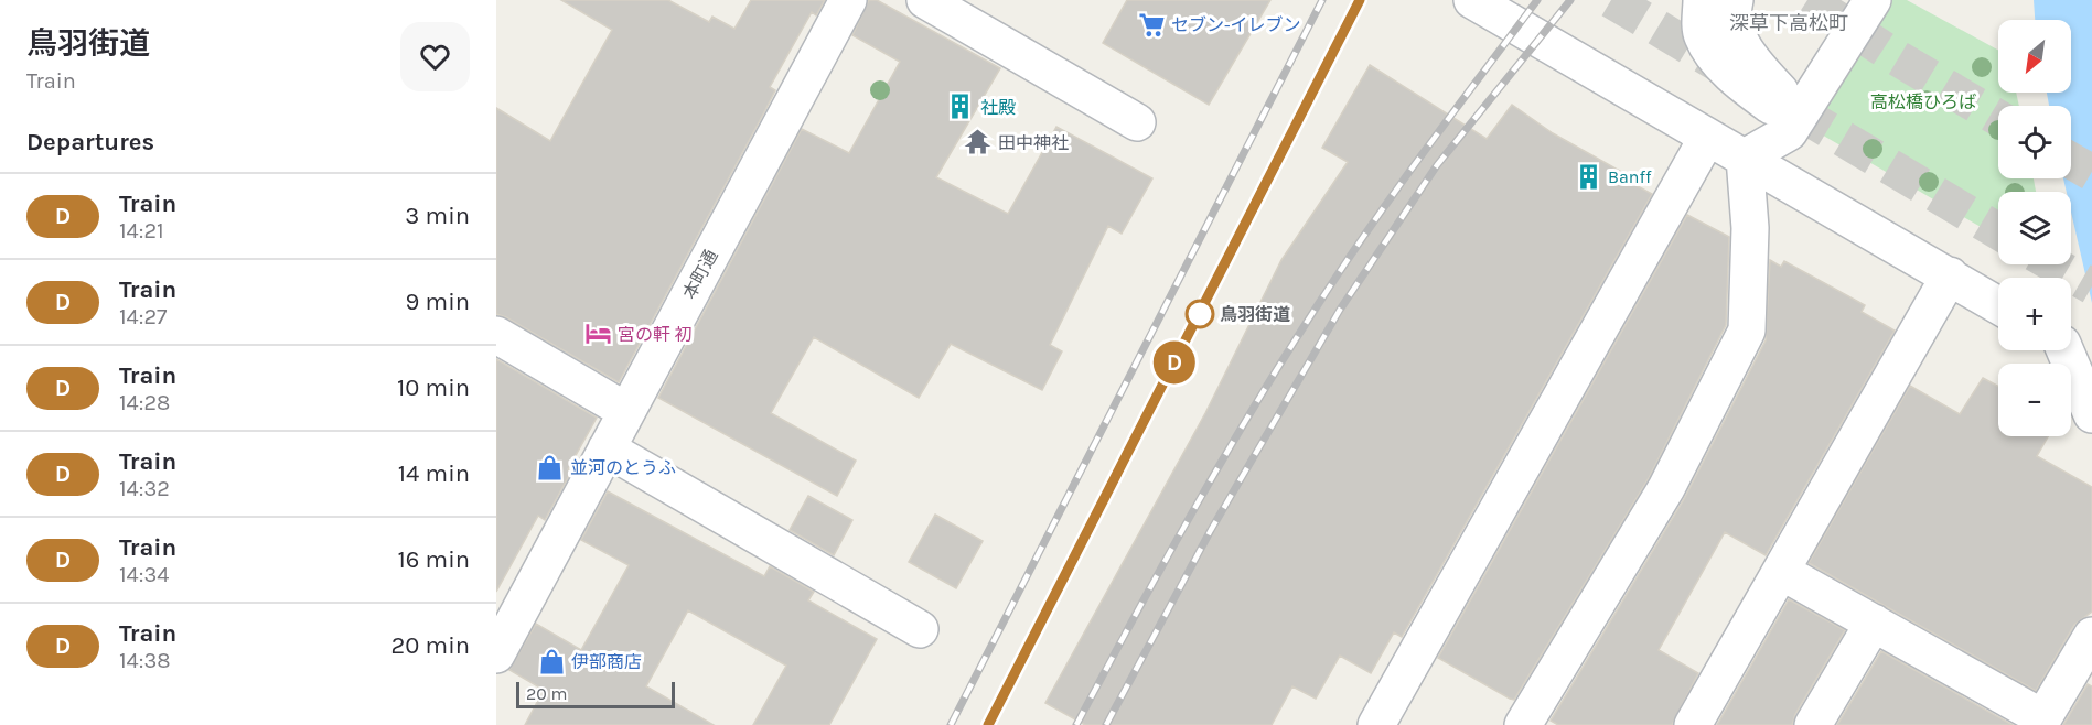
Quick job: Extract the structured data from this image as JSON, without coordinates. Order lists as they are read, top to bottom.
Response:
{
  "streets": {
    "street": ["本町通"]
  },
  "districts": ["深草下高松町"],
  "parks": ["高松橋ひろば"],
  "places": {
    "supermarket": ["セブン-イレブン"],
    "building": ["社殿", "Banff"],
    "temple": ["田中神社"],
    "other": ["鳥羽街道"],
    "hotel": ["宮の軒 初"],
    "shop": ["並河のとうふ", "伊部商店"]
  },
  "scale_bar": "20 m",
  "north": "bottom left",
  "page": {
    "heading": [
      ["鳥羽街道", "Train"],
      "Departures"
    ],
    "on_map": "D",
    "map_buttons": ["+", "−"],
    "list": [
      {
        "mark": "D",
        "name": "Train",
        "note": "14:21",
        "value": "3 min"
      },
      {
        "mark": "D",
        "name": "Train",
        "note": "14:27",
        "value": "9 min"
      },
      {
        "mark": "D",
        "name": "Train",
        "note": "14:28",
        "value": "10 min"
      },
      {
        "mark": "D",
        "name": "Train",
        "note": "14:32",
        "value": "14 min"
      },
      {
        "mark": "D",
        "name": "Train",
        "note": "14:34",
        "value": "16 min"
      },
      {
        "mark": "D",
        "name": "Train",
        "note": "14:38",
        "value": "20 min"
      }
    ],
    "scale": "20 m"
  }
}
